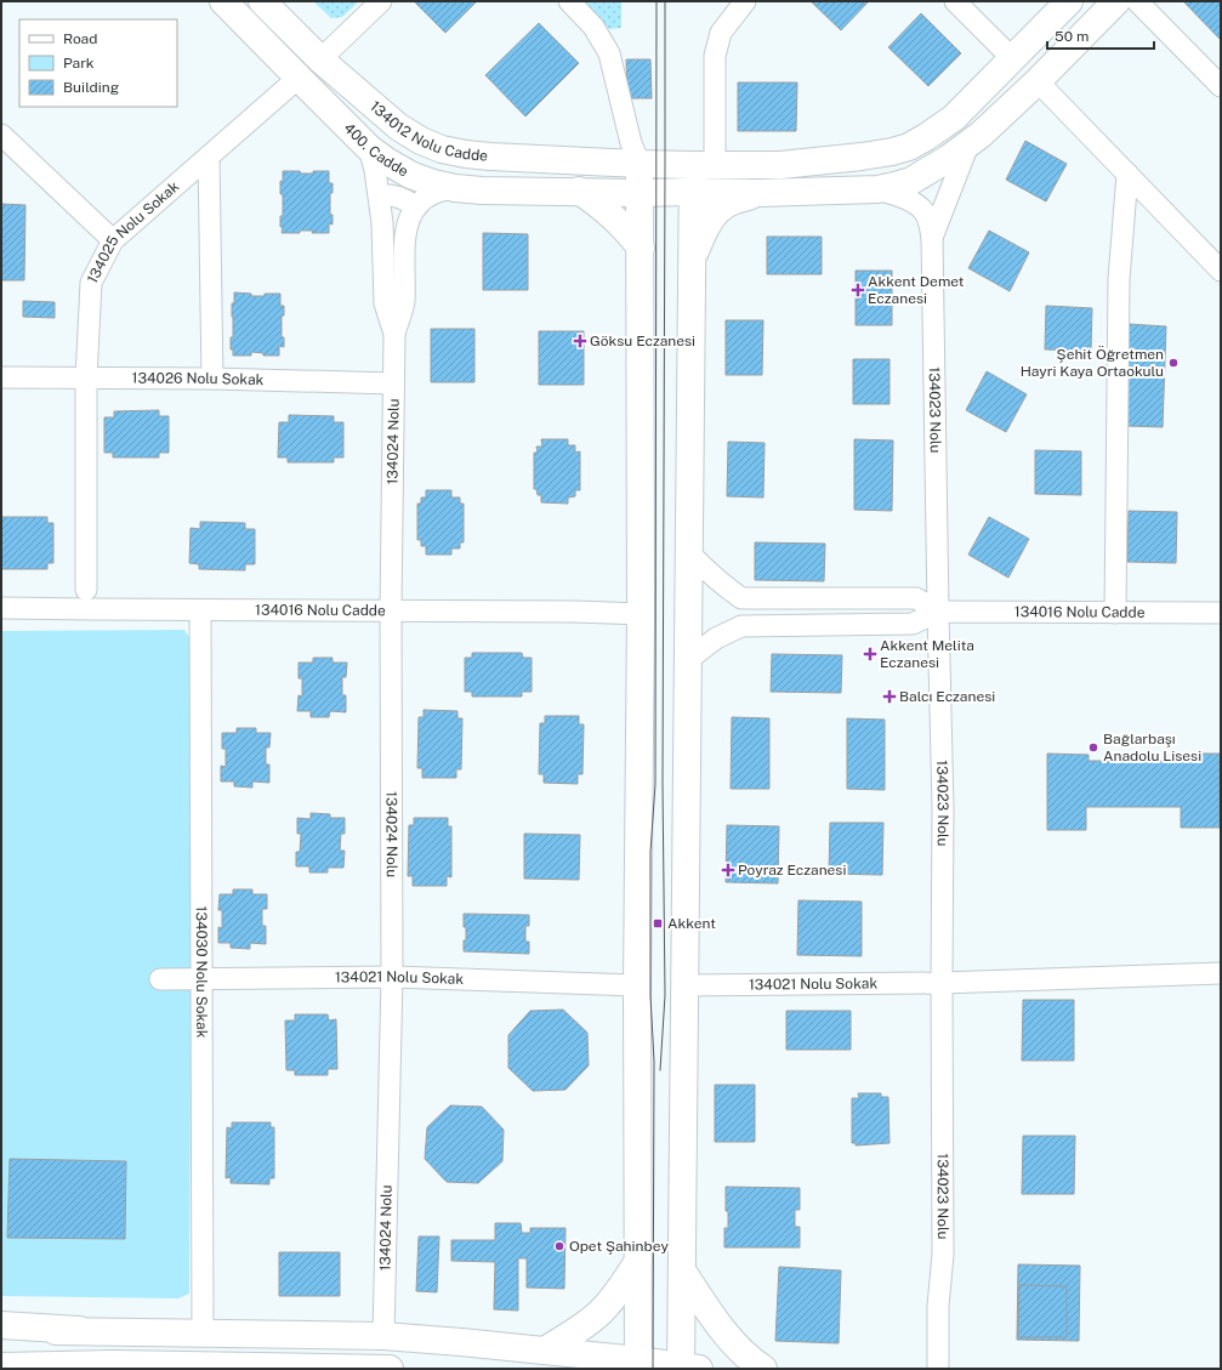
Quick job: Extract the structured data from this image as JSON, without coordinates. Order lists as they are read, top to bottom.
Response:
{
  "streets": {
    "main road": ["134012 Nolu Cadde", "400. Cadde"],
    "street": [
      "134025 Nolu Sokak",
      "134026 Nolu Sokak",
      "134023 Nolu",
      "134024 Nolu",
      "134016 Nolu Cadde",
      "134030 Nolu Sokak",
      "134021 Nolu Sokak"
    ]
  },
  "crossings": [
    ["400. Cadde", "134025 Nolu Sokak"],
    ["400. Cadde", "134024 Nolu"],
    ["134025 Nolu Sokak", "134026 Nolu Sokak"],
    ["134026 Nolu Sokak", "134024 Nolu"],
    ["134023 Nolu", "134016 Nolu Cadde"],
    ["134023 Nolu", "134021 Nolu Sokak"],
    ["134024 Nolu", "134016 Nolu Cadde"],
    ["134024 Nolu", "134021 Nolu Sokak"],
    ["134016 Nolu Cadde", "134030 Nolu Sokak"],
    ["134030 Nolu Sokak", "134021 Nolu Sokak"]
  ],
  "places": {
    "health": [
      "Akkent Demet Eczanesi",
      "Göksu Eczanesi",
      "Akkent Melita Eczanesi",
      "Balcı Eczanesi",
      "Poyraz Eczanesi"
    ],
    "other": ["Şehit Öğretmen Hayri Kaya Ortaokulu", "Bağlarbaşı Anadolu Lisesi", "Opet Şahinbey"],
    "transit": ["Akkent"]
  },
  "legend": ["Road", "Park", "Building"],
  "scale_bar": "50 m"
}
